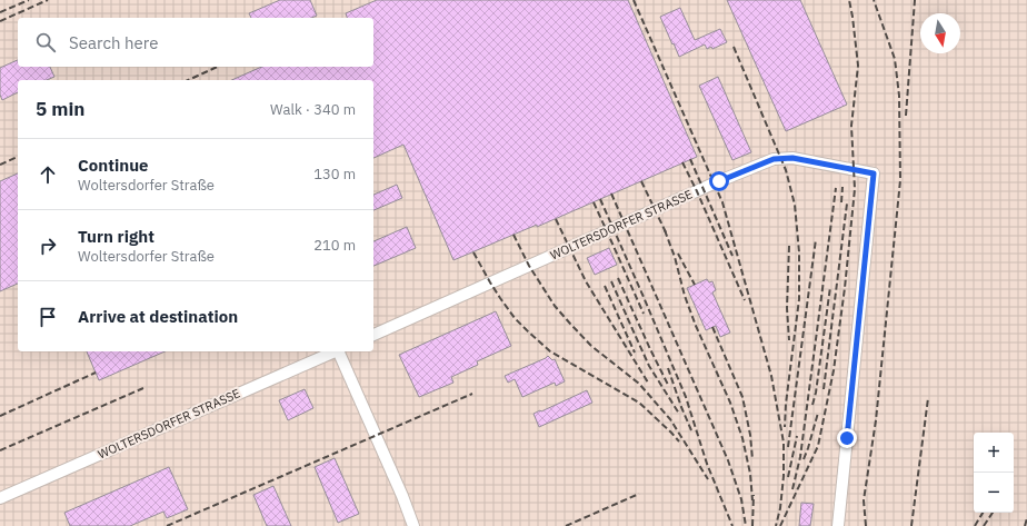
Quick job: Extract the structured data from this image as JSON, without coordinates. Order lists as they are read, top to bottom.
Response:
{
  "streets": {
    "lane": ["WOLTERSDORFER STRASSE"]
  },
  "north": "bottom",
  "page": {
    "search": "Search here",
    "heading": ["5 min", "Walk · 340 m"],
    "list": [
      ["Continue", "Woltersdorfer Straße", "130 m"],
      ["Turn right", "Woltersdorfer Straße", "210 m"],
      "Arrive at destination"
    ],
    "map_buttons": ["+", "−"]
  }
}
